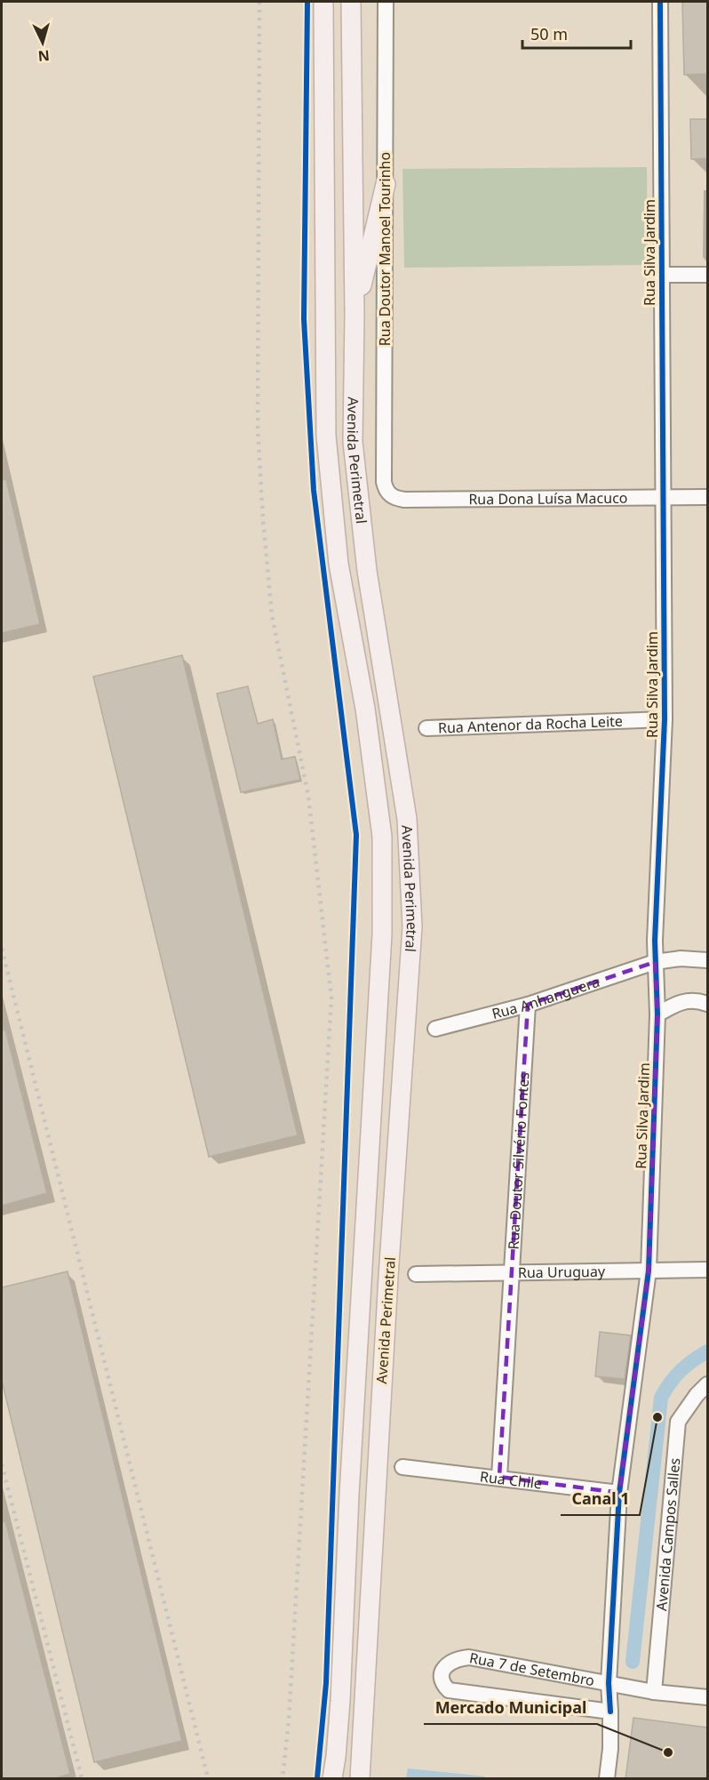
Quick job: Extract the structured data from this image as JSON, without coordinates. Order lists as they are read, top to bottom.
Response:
{
  "streets": {
    "main road": ["Avenida Perimetral"],
    "street": [
      "Rua Doutor Manoel Tourinho",
      "Rua Silva Jardim",
      "Rua Dona Luísa Macuco",
      "Rua Antenor da Rocha Leite",
      "Rua Anhanguera",
      "Rua Doutor Silvério Fontes",
      "Rua Uruguay",
      "Rua Chile",
      "Avenida Campos Salles",
      "Rua 7 de Setembro"
    ]
  },
  "crossings": [
    ["Rua Doutor Manoel Tourinho", "Rua Dona Luísa Macuco"],
    ["Rua Silva Jardim", "Rua Dona Luísa Macuco"],
    ["Rua Silva Jardim", "Rua Antenor da Rocha Leite"],
    ["Rua Silva Jardim", "Rua Anhanguera"],
    ["Rua Silva Jardim", "Rua Uruguay"],
    ["Rua Silva Jardim", "Rua Chile"],
    ["Rua Silva Jardim", "Rua 7 de Setembro"],
    ["Rua Anhanguera", "Rua Doutor Silvério Fontes"],
    ["Rua Doutor Silvério Fontes", "Rua Uruguay"],
    ["Rua Doutor Silvério Fontes", "Rua Chile"],
    ["Avenida Campos Salles", "Rua 7 de Setembro"]
  ],
  "places": ["Canal 1", "Mercado Municipal"],
  "scale_bar": "50 m",
  "north": "bottom"
}
